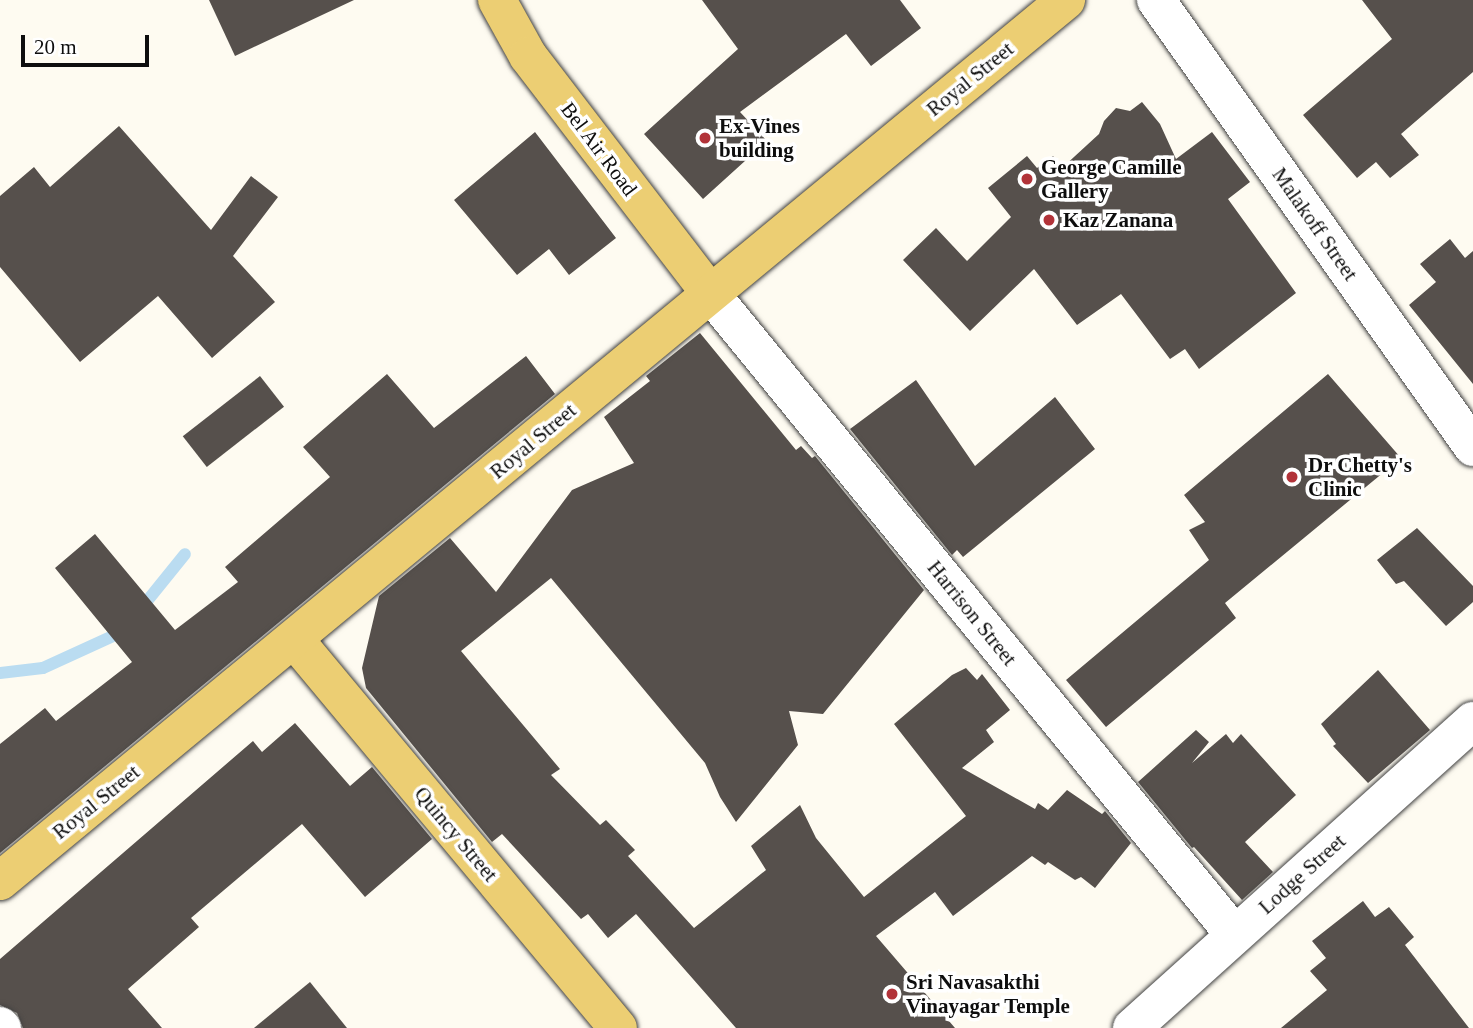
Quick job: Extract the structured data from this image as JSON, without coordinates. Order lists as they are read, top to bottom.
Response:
{
  "streets": {
    "main road": ["Royal Street", "Bel Air Road", "Quincy Street"],
    "street": ["Malakoff Street", "Harrison Street", "Lodge Street"]
  },
  "crossings": [
    ["Royal Street", "Bel Air Road"],
    ["Royal Street", "Harrison Street"],
    ["Royal Street", "Quincy Street"],
    ["Bel Air Road", "Harrison Street"],
    ["Harrison Street", "Lodge Street"]
  ],
  "places": [
    "Ex-Vines building",
    "George Camille Gallery",
    "Kaz Zanana",
    "Dr Chetty's Clinic",
    "Sri Navasakthi Vinayagar Temple"
  ],
  "scale_bar": "20 m"
}
